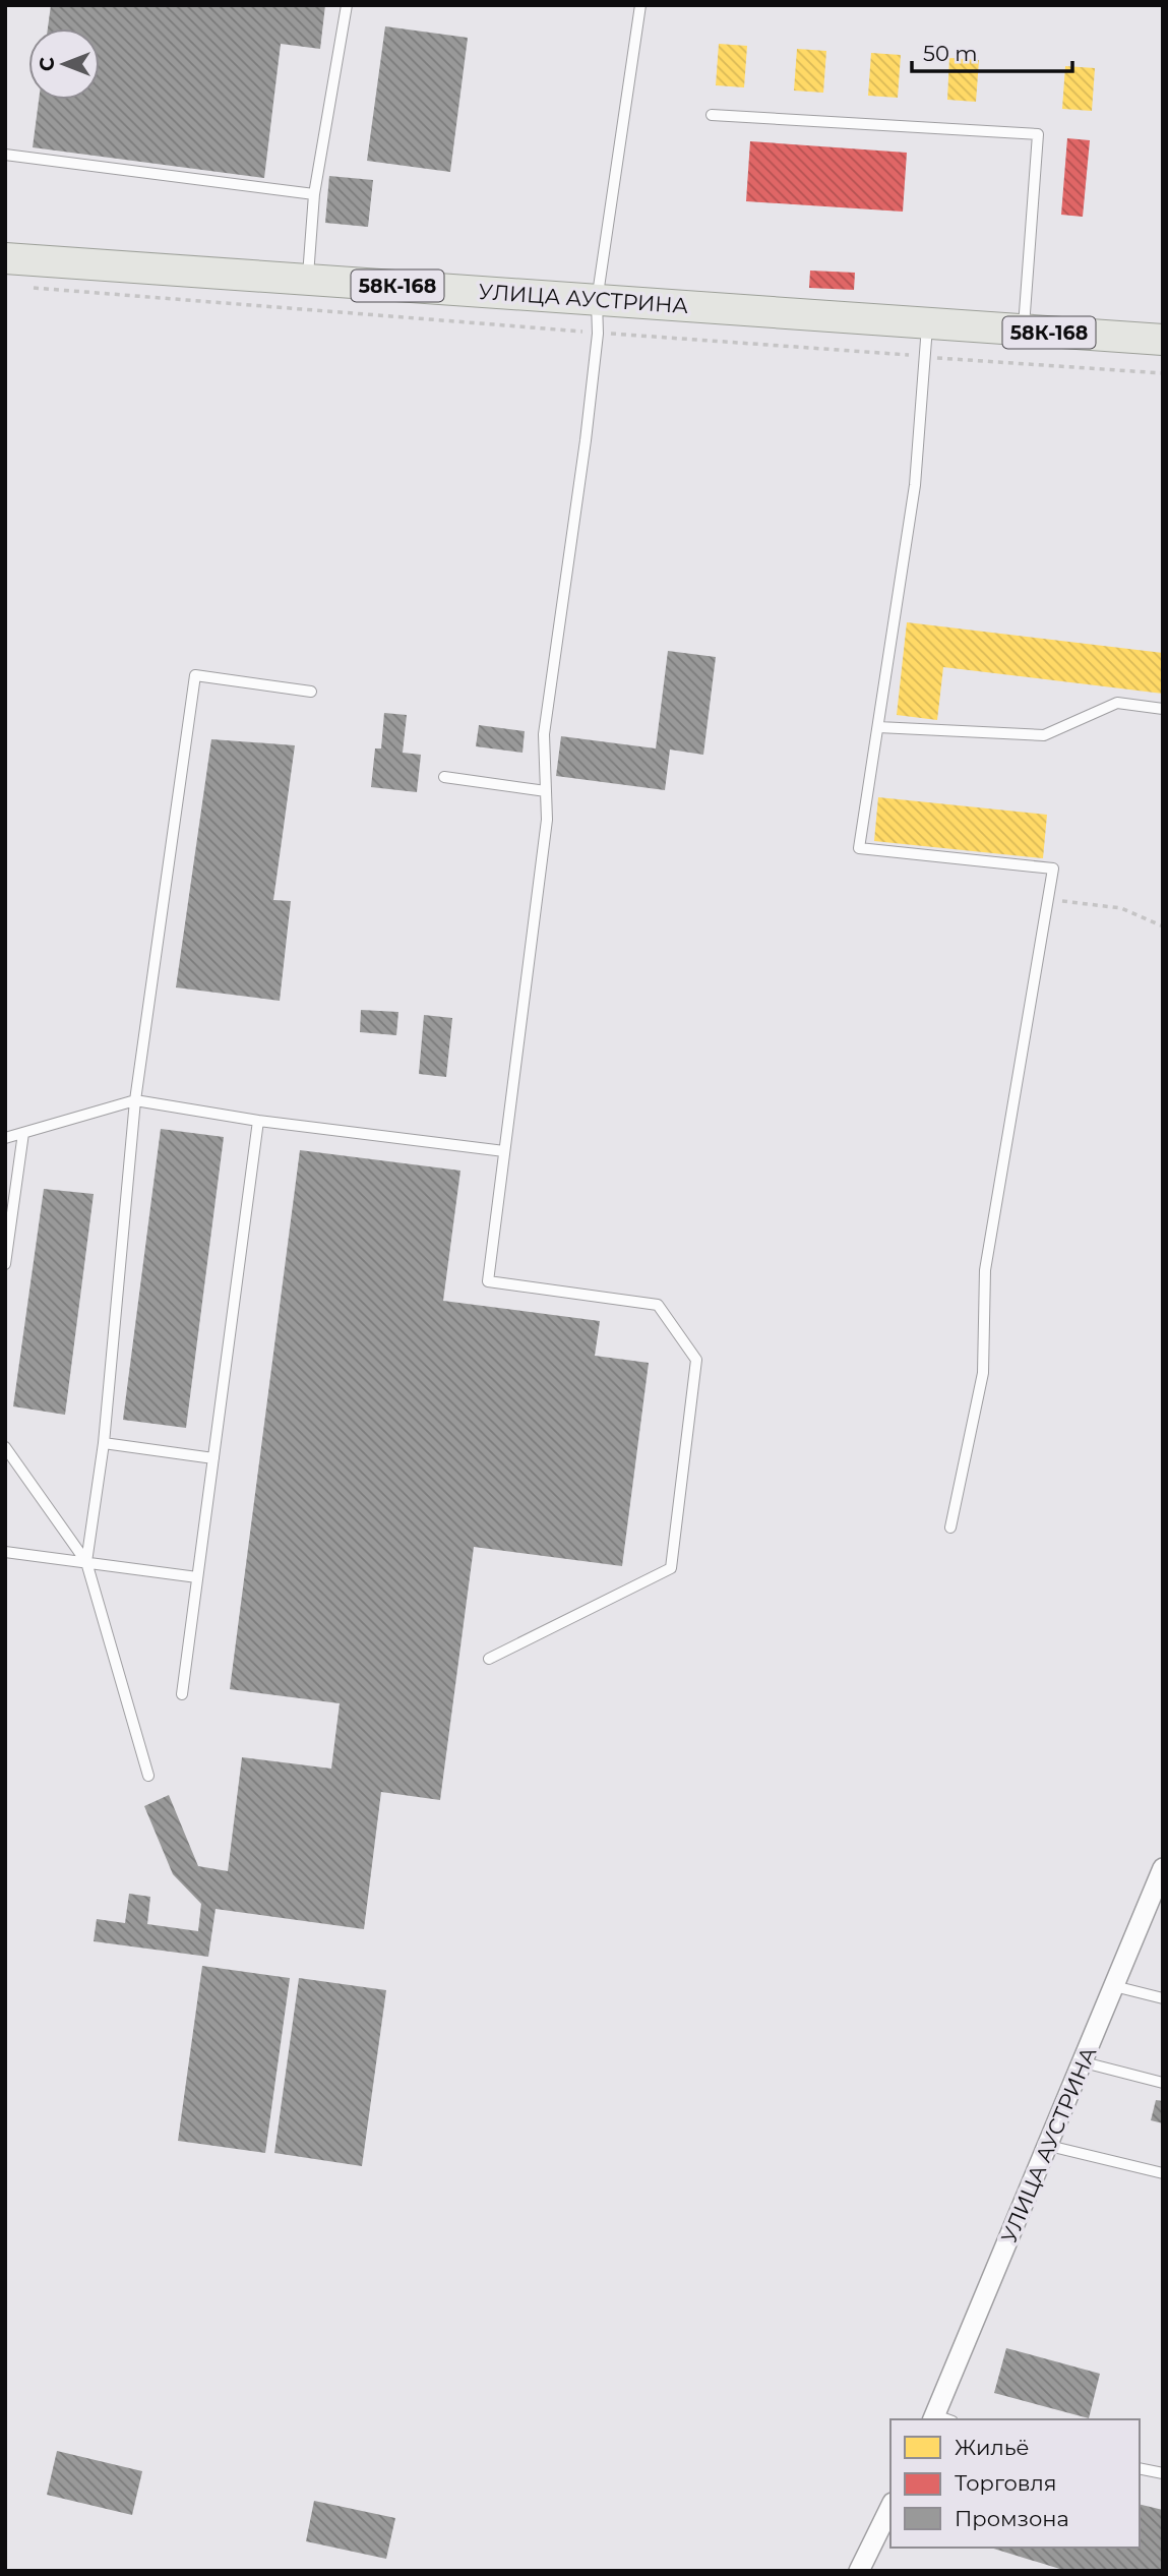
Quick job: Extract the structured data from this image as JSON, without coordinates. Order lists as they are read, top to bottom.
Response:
{
  "streets": {
    "main road": ["58К-168", "УЛИЦА АУСТРИНА"]
  },
  "legend": ["Жильё", "Торговля", "Промзона"],
  "scale_bar": "50 m",
  "north": "left"
}
